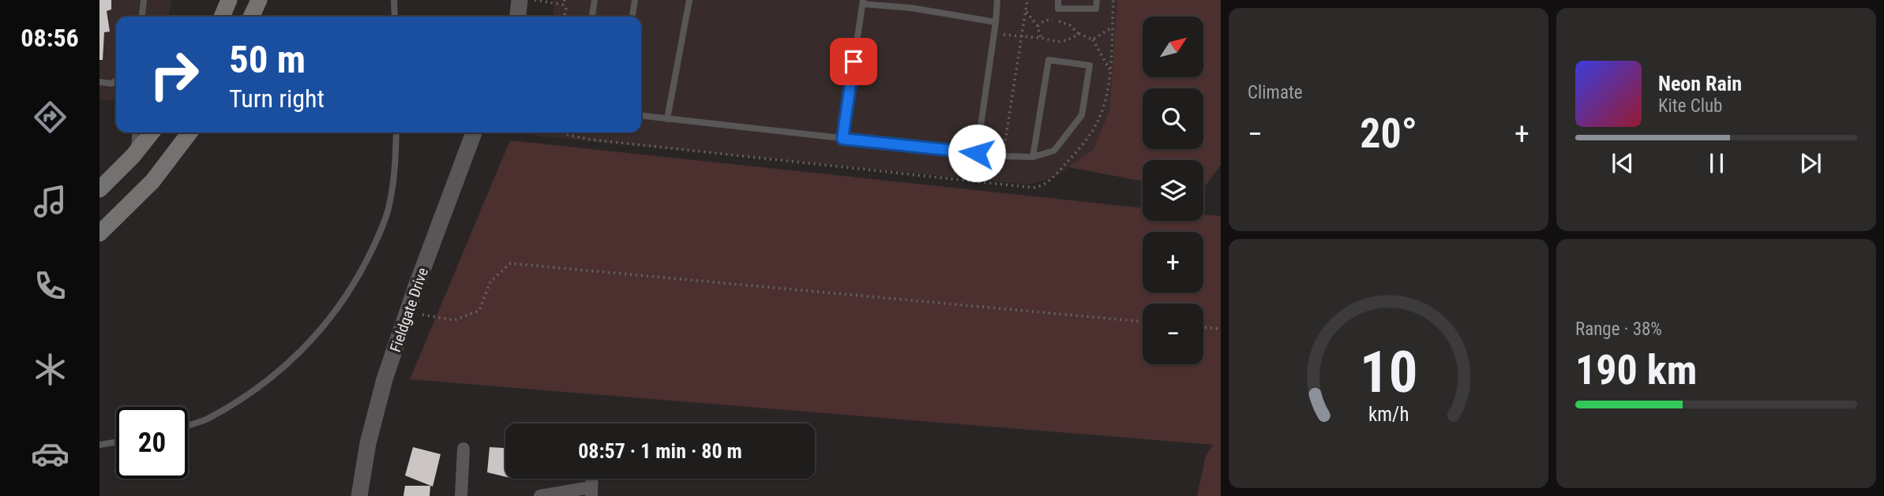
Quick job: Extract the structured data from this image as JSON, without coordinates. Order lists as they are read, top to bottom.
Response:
{
  "streets": {
    "street": ["Fieldgate Drive"]
  },
  "north": "top right",
  "page": {
    "tabs": "08:56",
    "tile": [
      "Climate",
      ["Range · 38%", "190 km"]
    ],
    "map_buttons": ["+", "−"],
    "turn": ["50 m", "Turn right"],
    "song": ["Neon Rain", "Kite Club"],
    "heat": ["−", "20°", "+"],
    "limit": "20",
    "trip": "08:57 · 1 min · 80 m",
    "gauge": ["10", "km/h"]
  }
}
